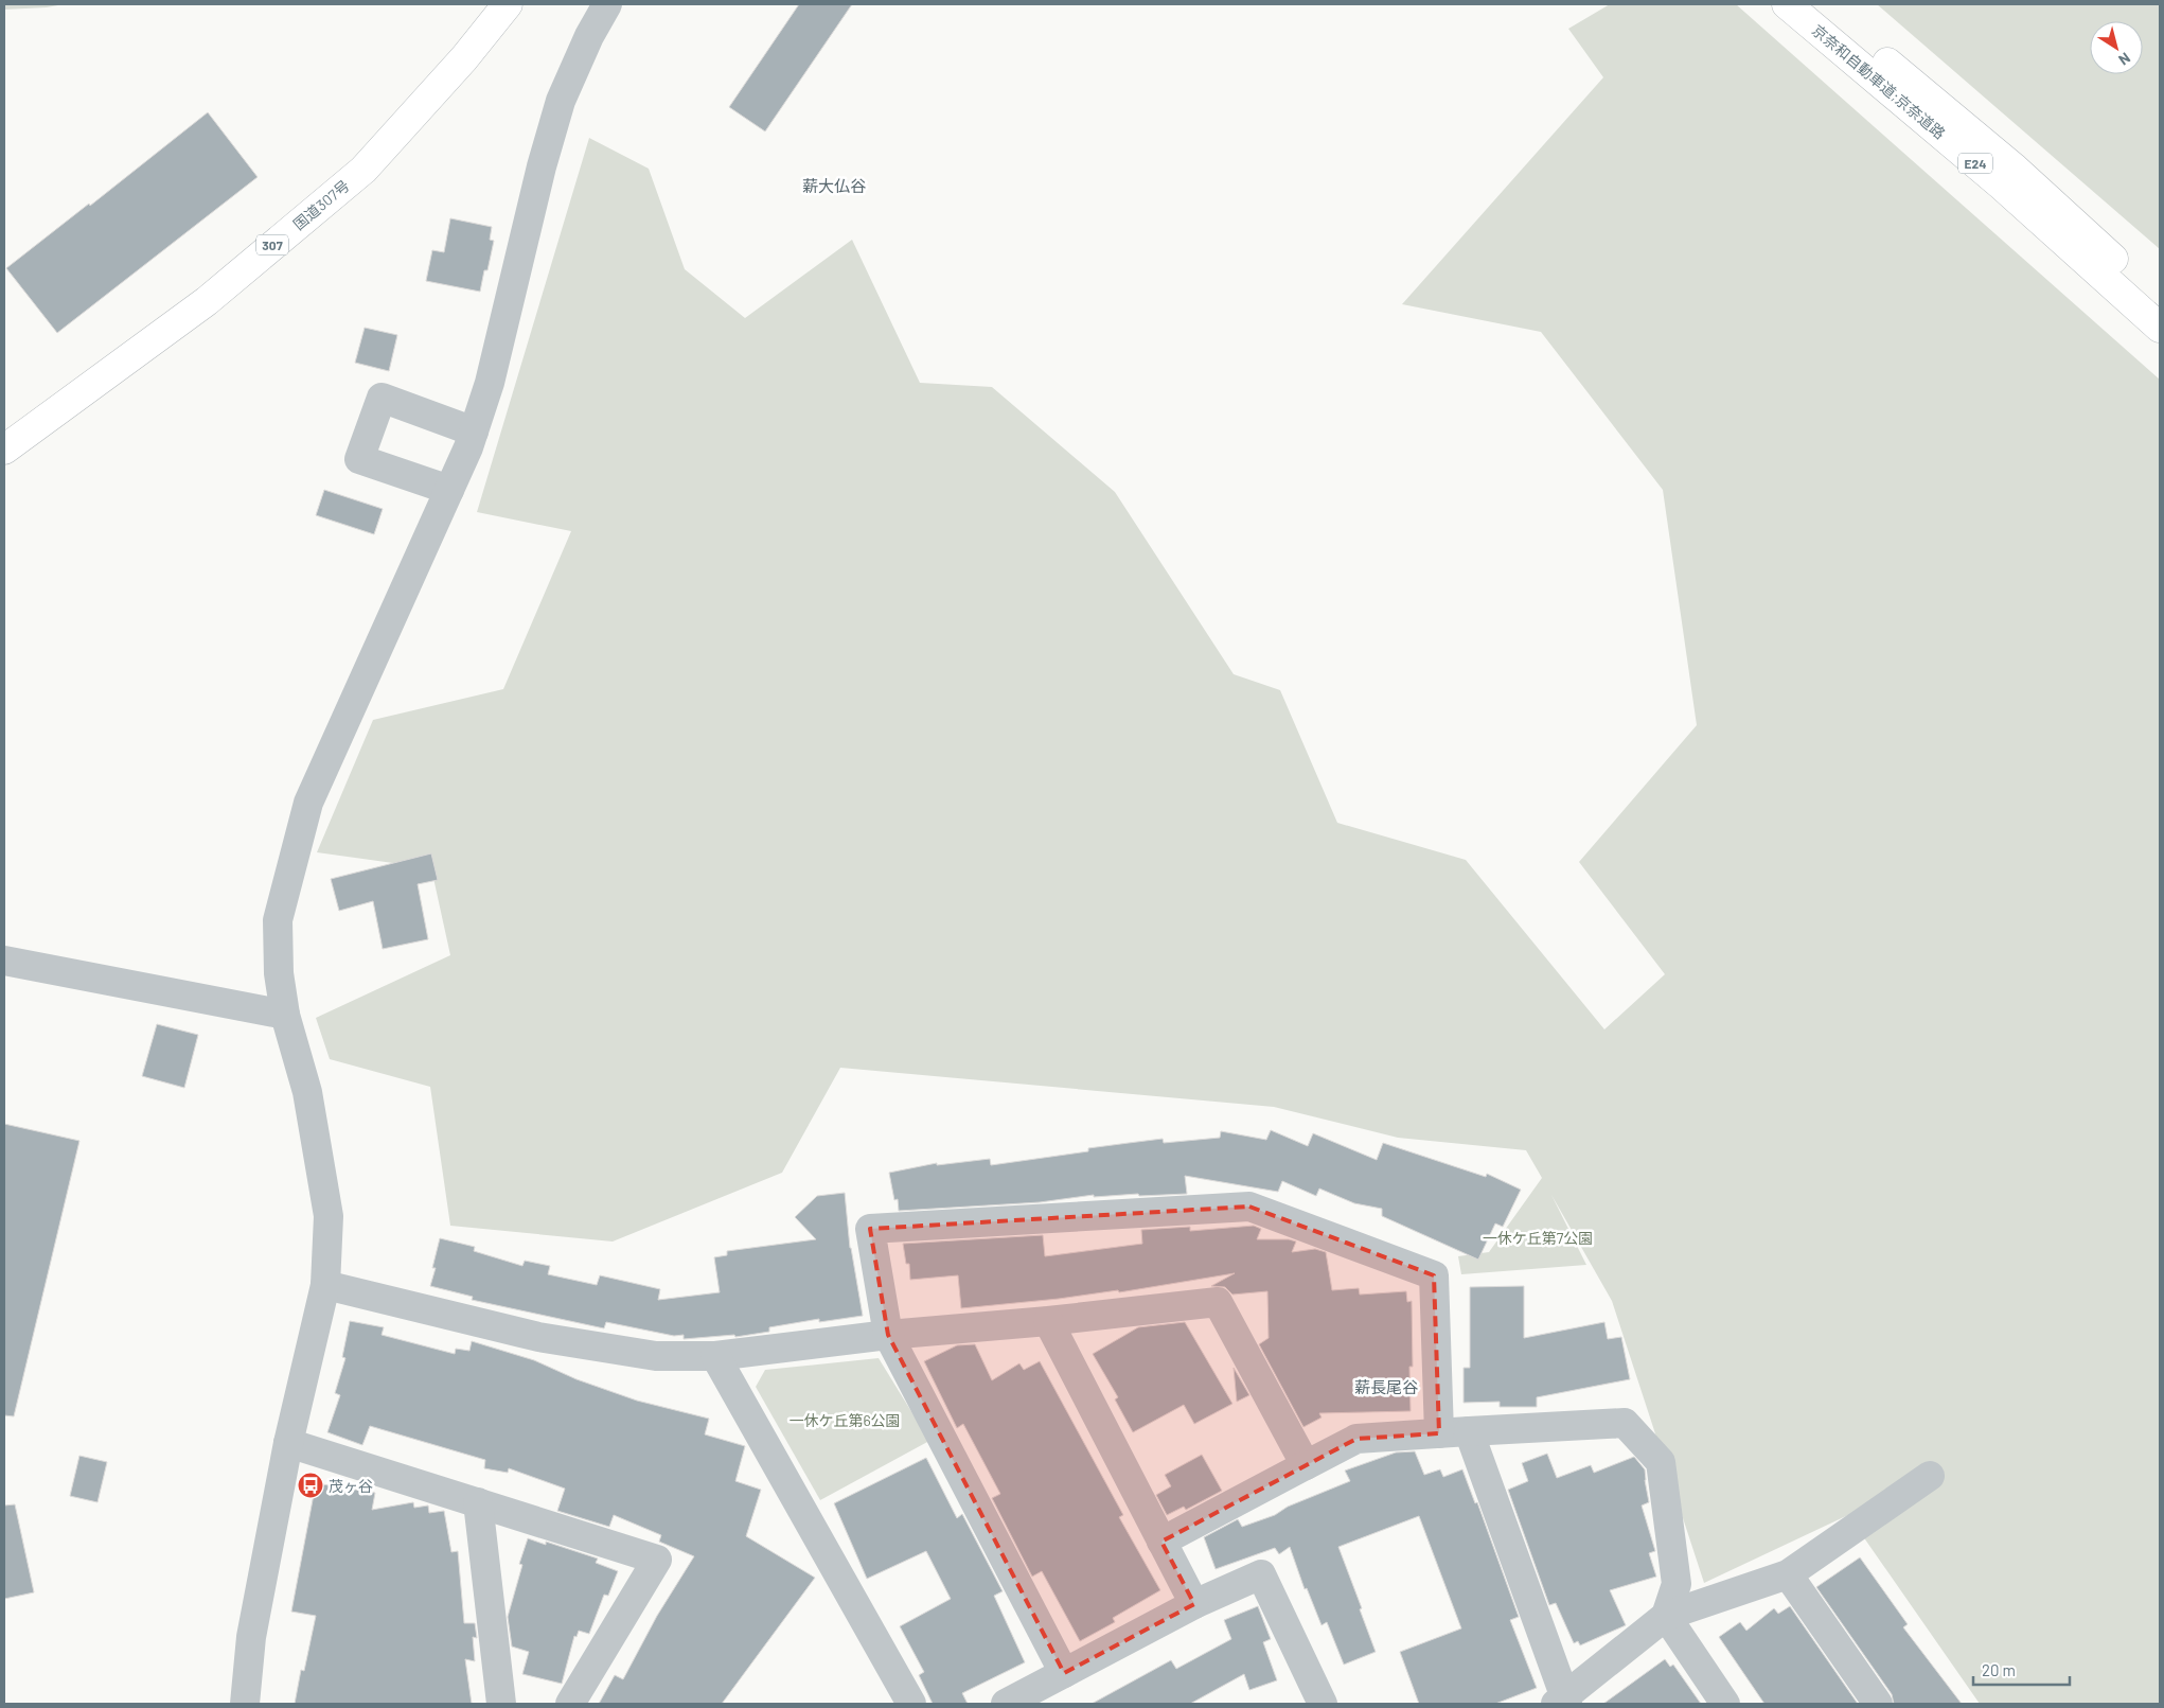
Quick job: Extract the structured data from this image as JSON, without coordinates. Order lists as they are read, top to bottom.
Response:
{
  "streets": {
    "highway": [
      "京奈和自動車道;京奈道路",
      "E24",
      "国道307号",
      "307"
    ]
  },
  "districts": ["薪大仏谷", "薪長尾谷"],
  "parks": ["一休ケ丘第7公園", "一休ケ丘第6公園"],
  "places": {
    "bus stop": ["茂ヶ谷"]
  },
  "scale_bar": "20 m",
  "north": "bottom right"
}
